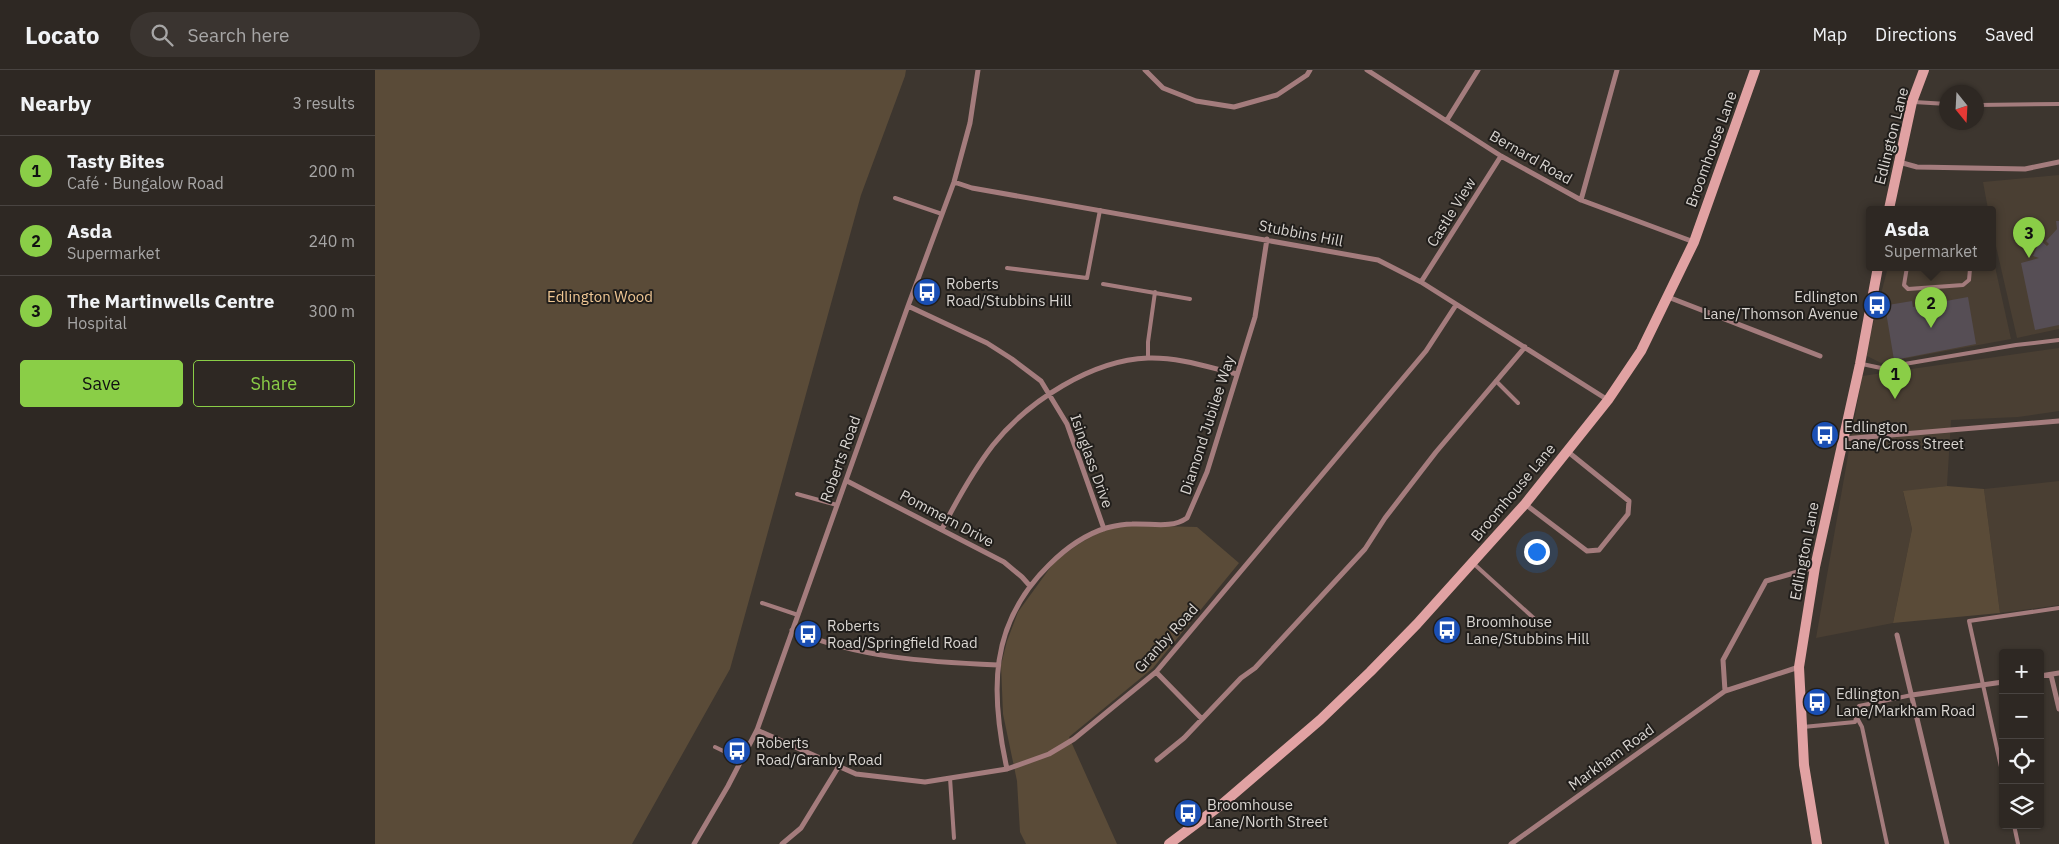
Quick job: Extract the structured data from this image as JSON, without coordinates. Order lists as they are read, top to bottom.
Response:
{
  "streets": {
    "street": [
      "Edlington Lane",
      "Broomhouse Lane",
      "Bernard Road",
      "Castle View",
      "Stubbins Hill",
      "Diamond Jubilee Way",
      "Roberts Road",
      "Isinglass Drive",
      "Pommern Drive",
      "Granby Road",
      "Markham Road"
    ]
  },
  "crossings": [
    ["Edlington Lane", "Markham Road"],
    ["Broomhouse Lane", "Bernard Road"],
    ["Broomhouse Lane", "Stubbins Hill"],
    ["Bernard Road", "Castle View"],
    ["Castle View", "Stubbins Hill"],
    ["Stubbins Hill", "Diamond Jubilee Way"],
    ["Stubbins Hill", "Roberts Road"],
    ["Stubbins Hill", "Granby Road"],
    ["Diamond Jubilee Way", "Isinglass Drive"],
    ["Diamond Jubilee Way", "Pommern Drive"],
    ["Diamond Jubilee Way", "Granby Road"],
    ["Roberts Road", "Isinglass Drive"],
    ["Roberts Road", "Pommern Drive"],
    ["Roberts Road", "Granby Road"]
  ],
  "parks": ["Edlington Wood"],
  "places": {
    "bus stop": [
      "Roberts Road/Stubbins Hill",
      "Edlington Lane/Thomson Avenue",
      "Edlington Lane/Cross Street",
      "Broomhouse Lane/Stubbins Hill",
      "Roberts Road/Springfield Road",
      "Edlington Lane/Markham Road",
      "Roberts Road/Granby Road",
      "Broomhouse Lane/North Street"
    ]
  },
  "north": "bottom",
  "page": {
    "header": "Locato",
    "search": "Search here",
    "nav": ["Map", "Directions", "Saved"],
    "heading": ["Nearby", "3 results"],
    "list": [
      {
        "mark": "1",
        "name": "Tasty Bites",
        "note": "Café · Bungalow Road",
        "value": "200 m"
      },
      {
        "mark": "2",
        "name": "Asda",
        "note": "Supermarket",
        "value": "240 m"
      },
      {
        "mark": "3",
        "name": "The Martinwells Centre",
        "note": "Hospital",
        "value": "300 m"
      }
    ],
    "popup": ["Asda", "Supermarket"],
    "pins": ["3", "2", "1"],
    "buttons": ["Save", "Share"],
    "map_buttons": ["+", "−"]
  }
}
